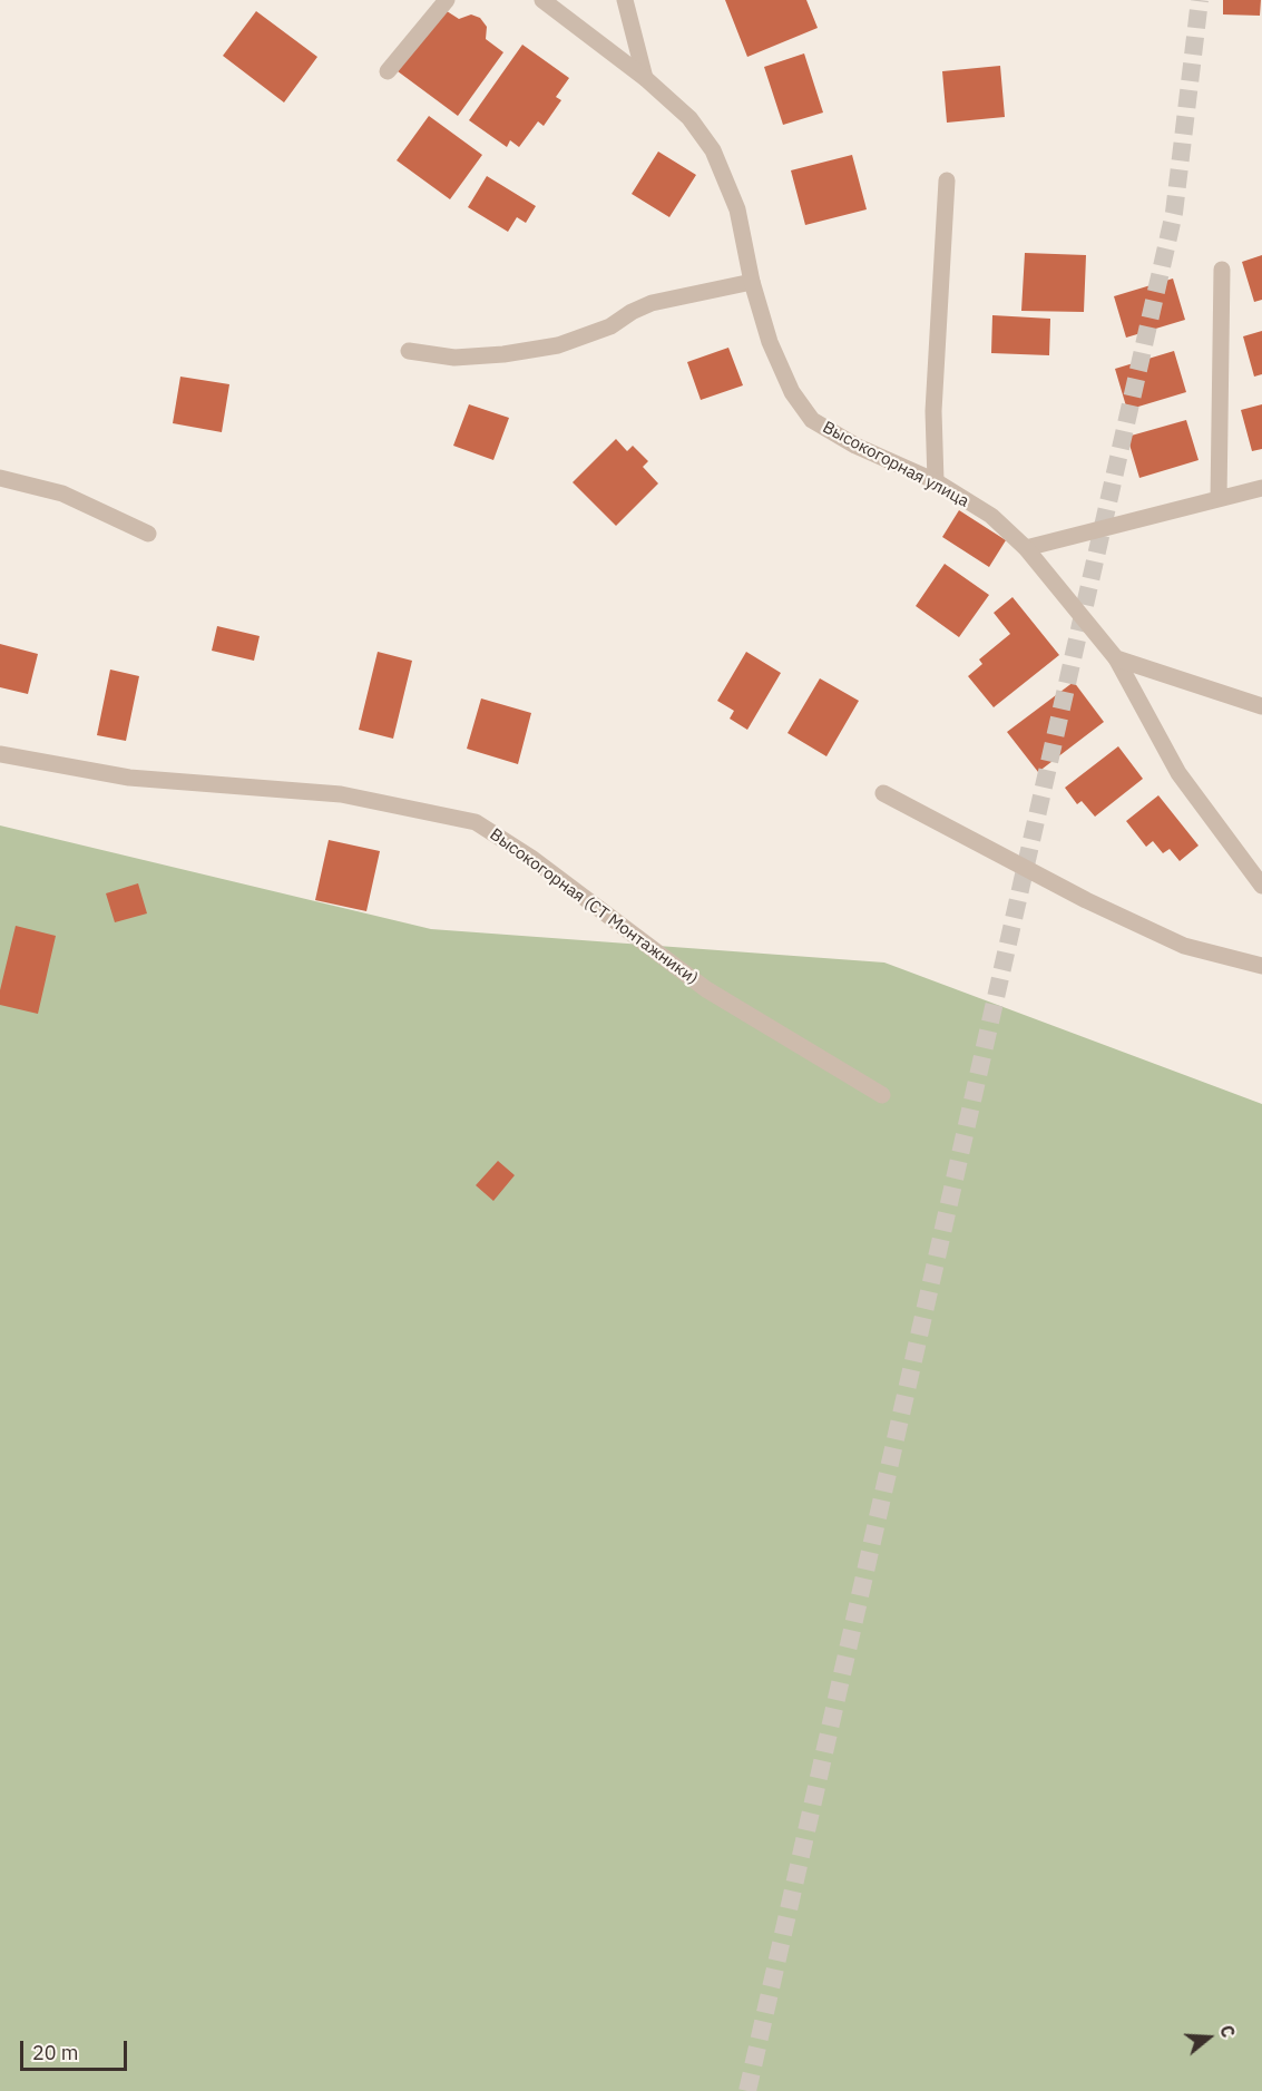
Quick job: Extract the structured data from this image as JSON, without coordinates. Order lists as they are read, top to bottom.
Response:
{
  "streets": {
    "street": ["Высокогорная улица", "Высокогорная (СТ Монтажники)"]
  },
  "scale_bar": "20 m",
  "north": "right"
}
